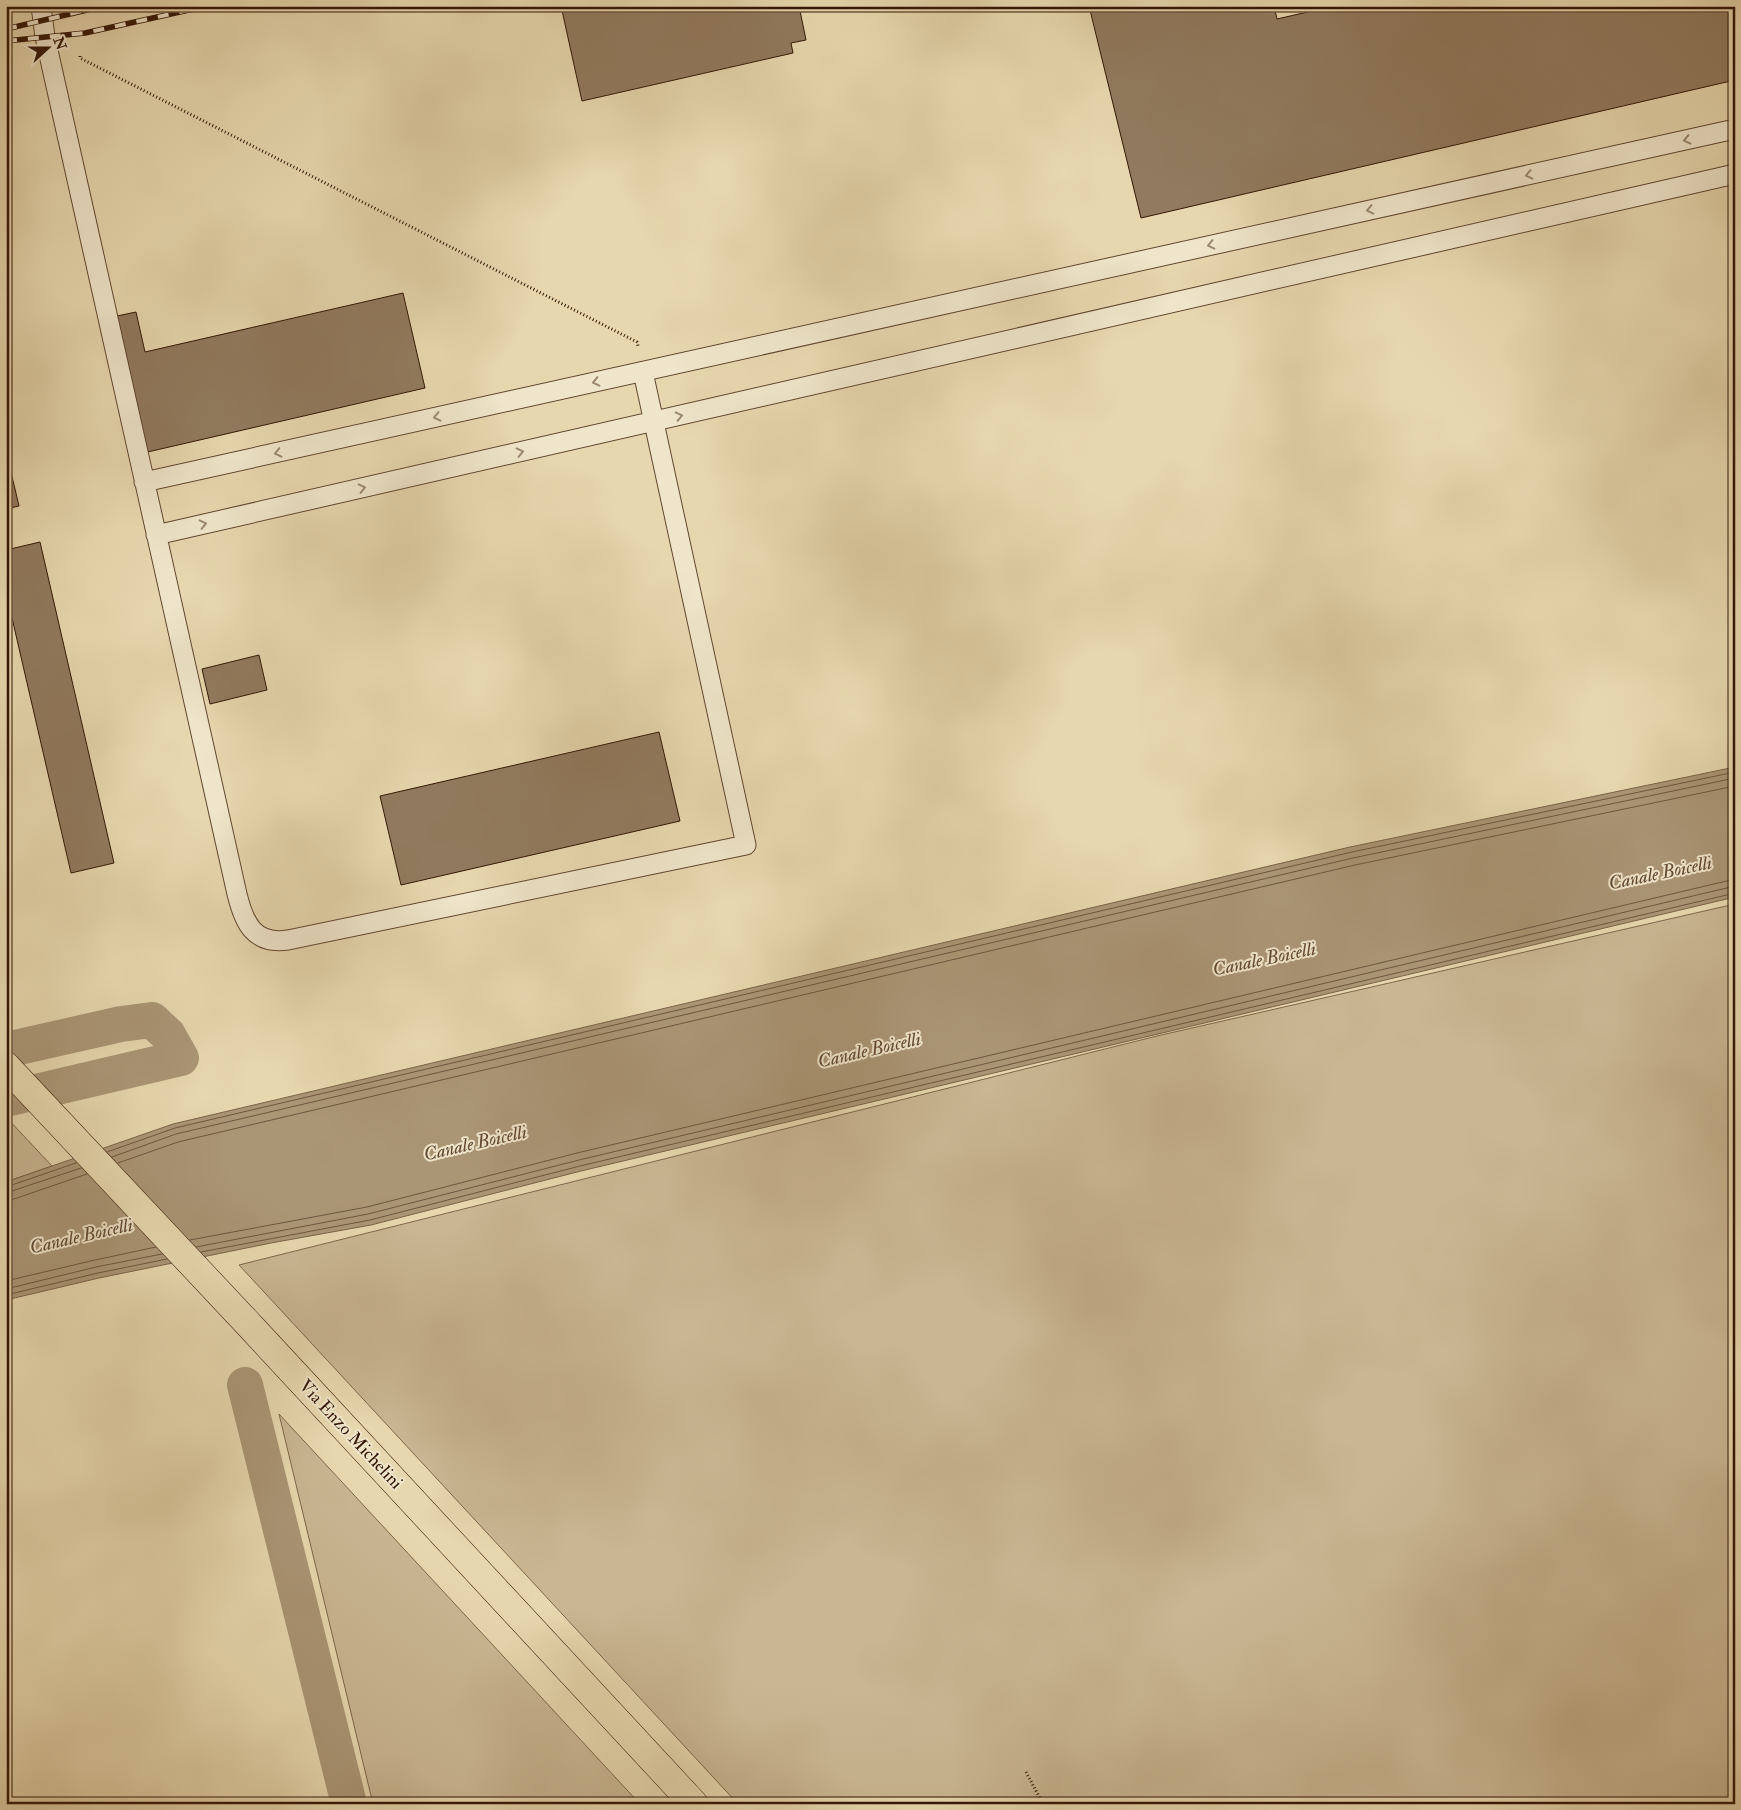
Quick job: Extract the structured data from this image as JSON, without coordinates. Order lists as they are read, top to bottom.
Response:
{
  "streets": {
    "main road": ["Via Enzo Michelini"]
  },
  "water": ["Canale Boicelli"],
  "north": "right"
}
